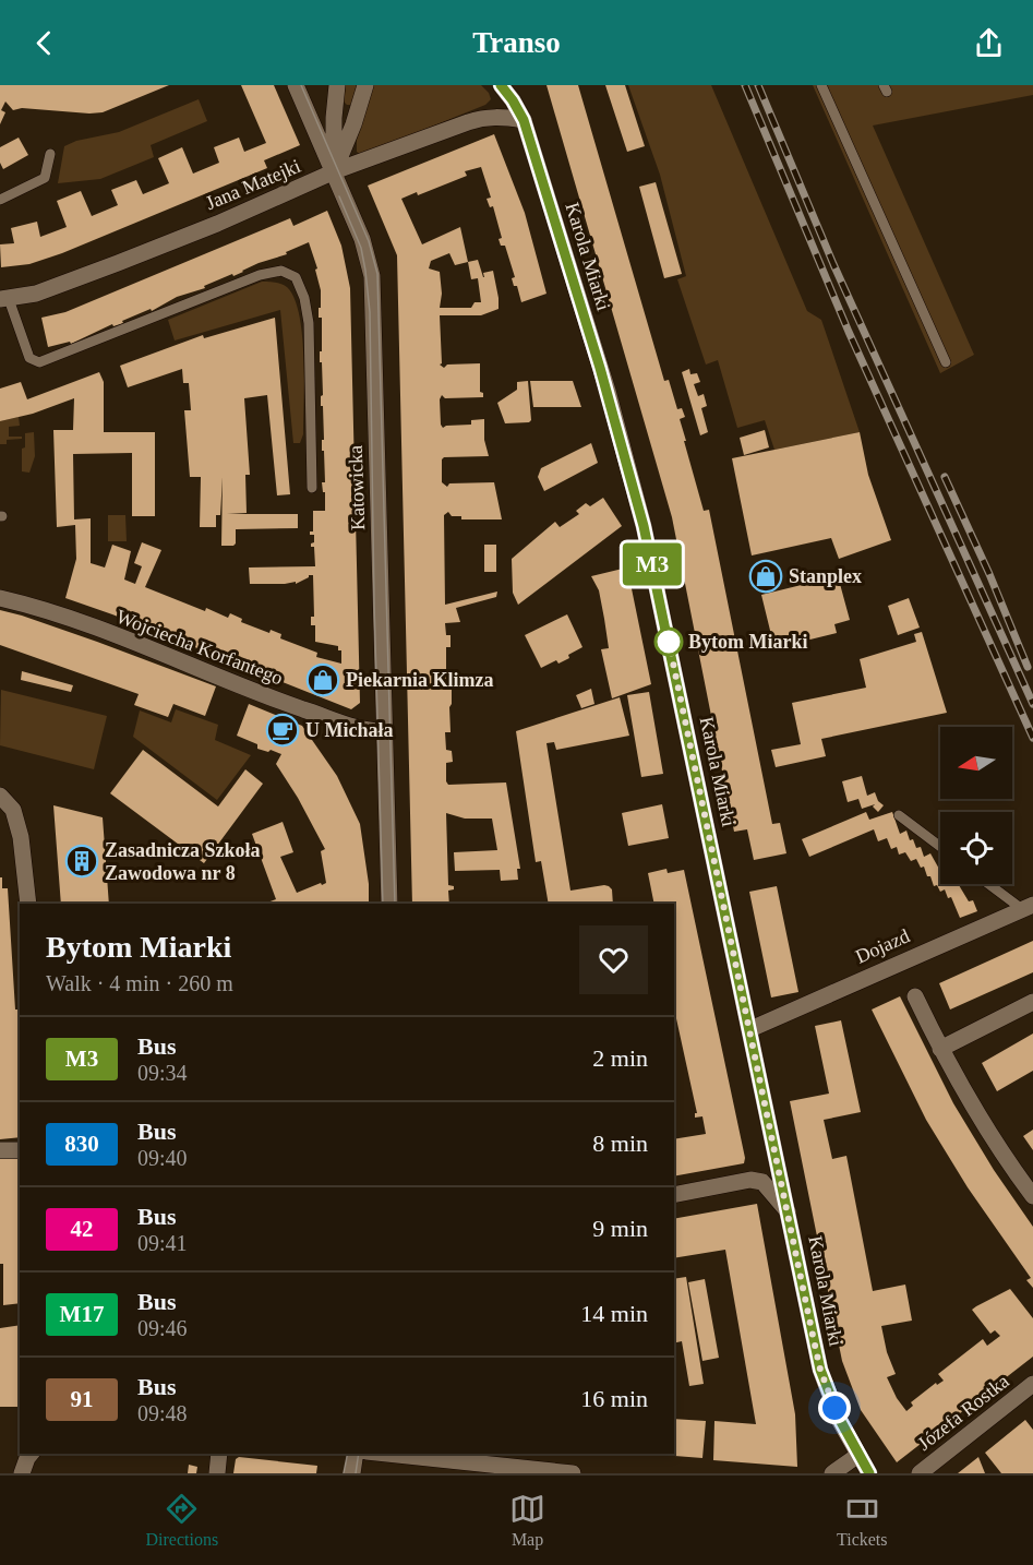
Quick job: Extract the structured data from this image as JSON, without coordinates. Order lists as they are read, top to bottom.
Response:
{
  "streets": {
    "street": [
      "Jana Matejki",
      "Karola Miarki",
      "Katowicka",
      "Wojciecha Korfantego",
      "Dojazd",
      "Józefa Rostka"
    ]
  },
  "crossings": [
    ["Jana Matejki", "Karola Miarki"],
    ["Jana Matejki", "Katowicka"],
    ["Karola Miarki", "Dojazd"],
    ["Katowicka", "Wojciecha Korfantego"]
  ],
  "places": {
    "shop": ["Stanplex", "Piekarnia Klimza"],
    "other": ["Bytom Miarki"],
    "cafe": ["U Michała"],
    "building": ["Zasadnicza Szkoła Zawodowa nr 8"]
  },
  "lines": ["bus line M3"],
  "north": "left",
  "page": {
    "header": "Transo",
    "on_map": "M3",
    "heading": ["Bytom Miarki", "Walk · 4 min · 260 m"],
    "list": [
      {
        "mark": "M3",
        "name": "Bus",
        "note": "09:34",
        "value": "2 min"
      },
      {
        "mark": "830",
        "name": "Bus",
        "note": "09:40",
        "value": "8 min"
      },
      {
        "mark": "42",
        "name": "Bus",
        "note": "09:41",
        "value": "9 min"
      },
      {
        "mark": "M17",
        "name": "Bus",
        "note": "09:46",
        "value": "14 min"
      },
      {
        "mark": "91",
        "name": "Bus",
        "note": "09:48",
        "value": "16 min"
      }
    ],
    "tabs": ["Directions", "Map", "Tickets"]
  }
}
